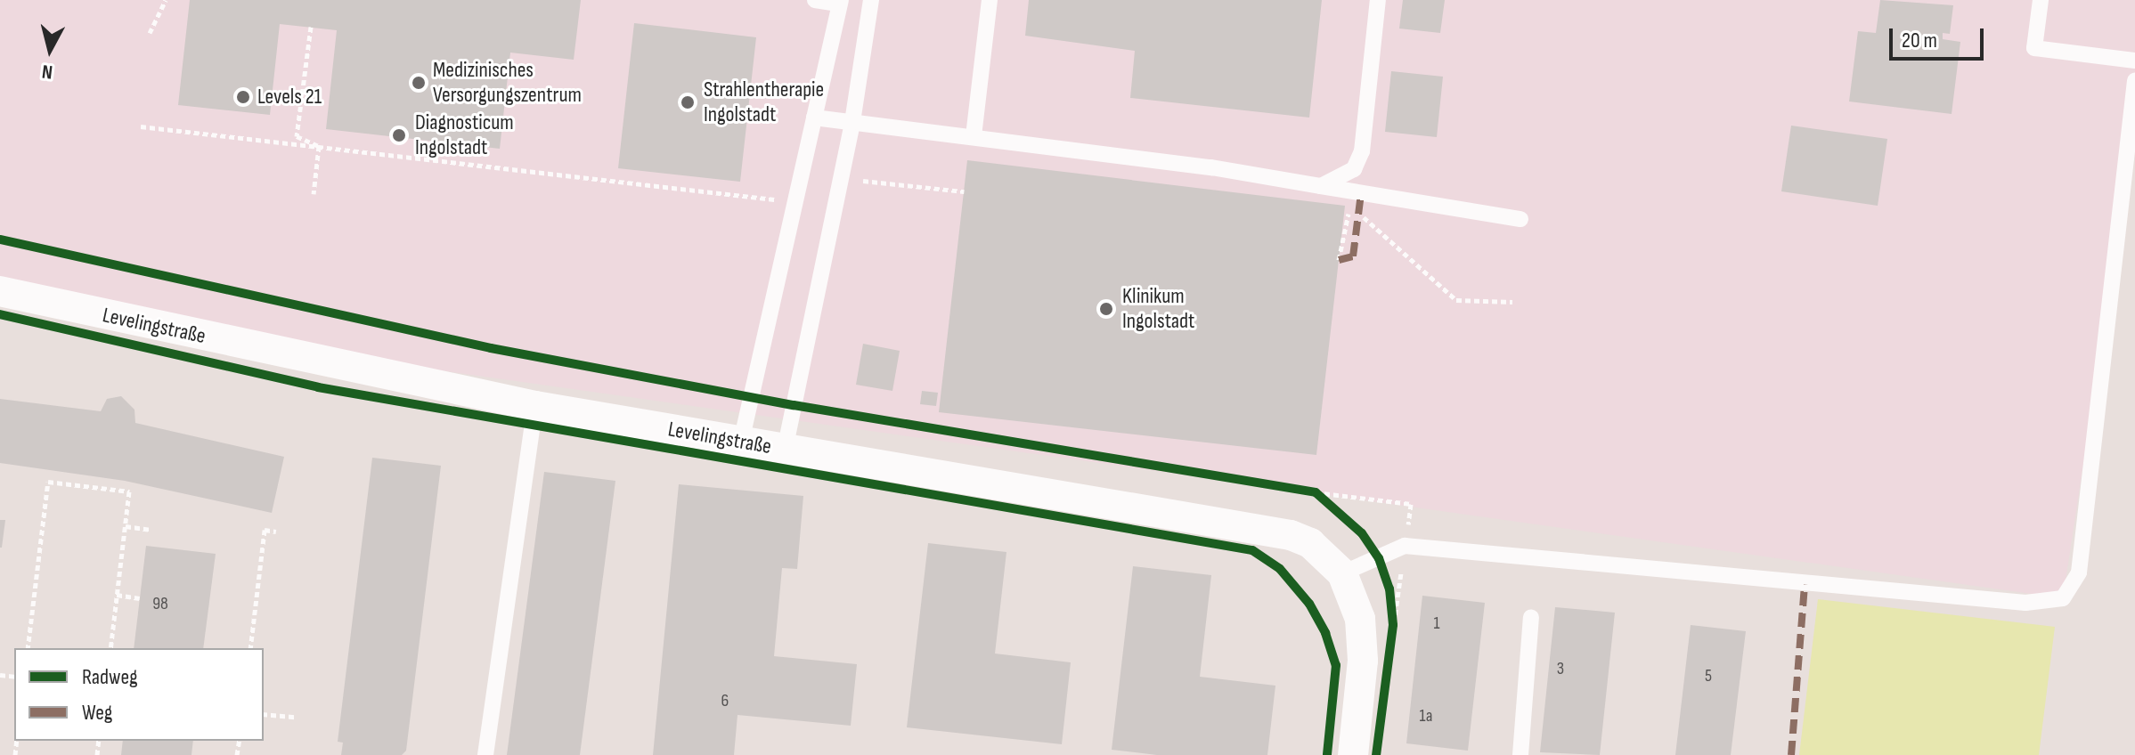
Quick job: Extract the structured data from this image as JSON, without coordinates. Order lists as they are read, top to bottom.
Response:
{
  "streets": {
    "street": ["Levelingstraße"]
  },
  "places": [
    "Medizinisches Versorgungszentrum",
    "Levels 21",
    "Strahlentherapie Ingolstadt",
    "Diagnosticum Ingolstadt",
    "Klinikum Ingolstadt"
  ],
  "house_numbers": [
    "98",
    "1",
    "3",
    "5",
    "6",
    "1a"
  ],
  "legend": ["Radweg", "Weg"],
  "scale_bar": "20 m",
  "north": "bottom"
}
